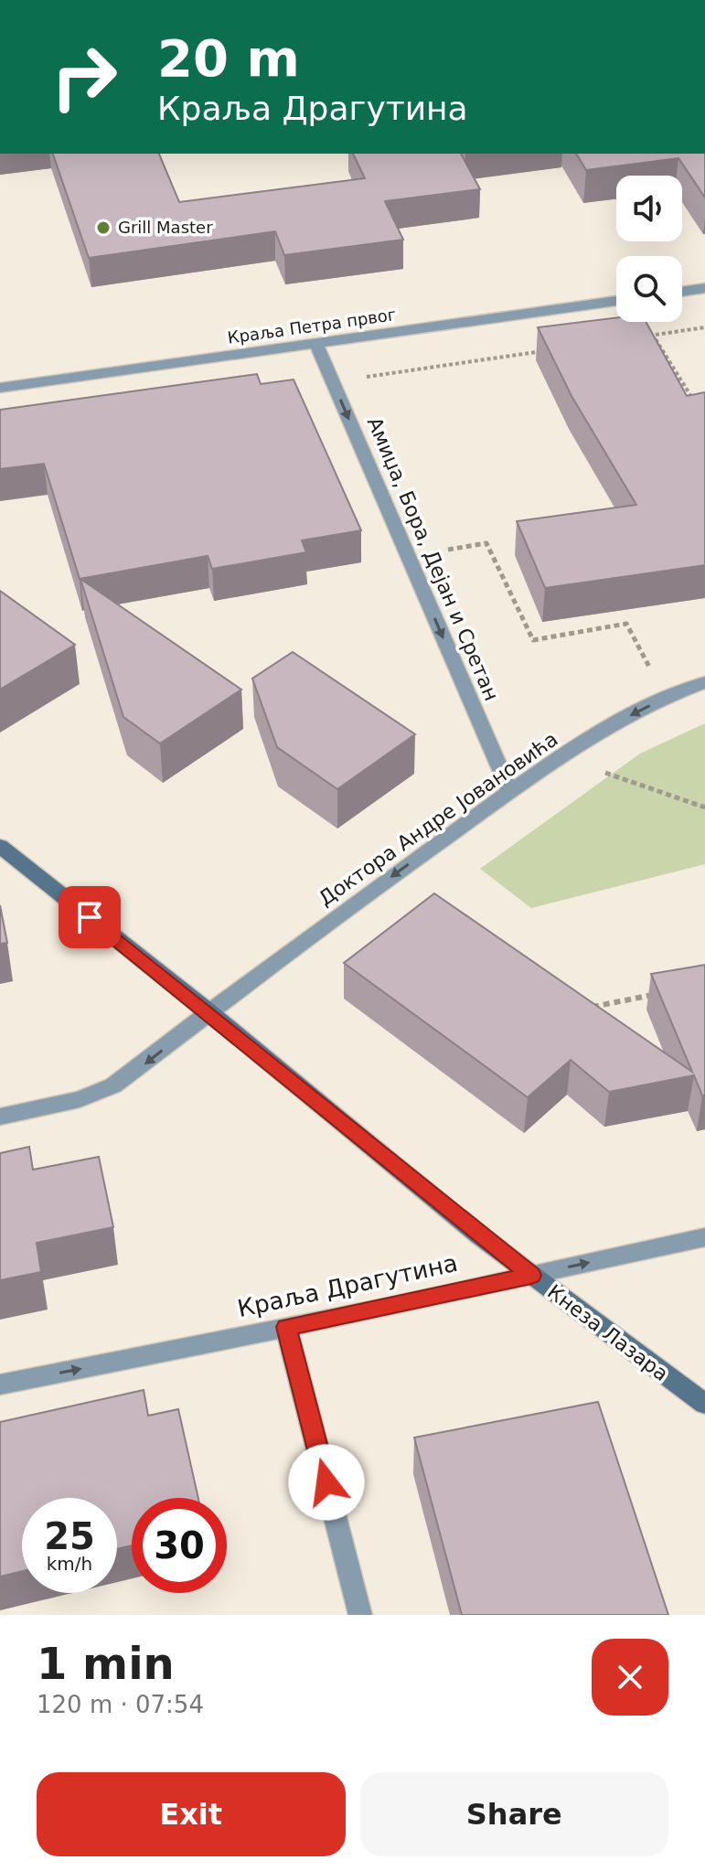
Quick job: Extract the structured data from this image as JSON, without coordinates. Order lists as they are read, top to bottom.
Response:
{
  "streets": {
    "street": [
      "Краља Петра првог",
      "Амиџа, Бора, Дејан и Сретан",
      "Доктора Андре Јовановића",
      "Краља Драгутина",
      "Кнеза Лазара"
    ]
  },
  "crossings": [
    ["Краља Петра првог", "Амиџа, Бора, Дејан и Сретан"],
    ["Амиџа, Бора, Дејан и Сретан", "Доктора Андре Јовановића"],
    ["Доктора Андре Јовановића", "Кнеза Лазара"],
    ["Краља Драгутина", "Кнеза Лазара"]
  ],
  "one_way": ["Амиџа, Бора, Дејан и Сретан", "Доктора Андре Јовановића", "Краља Драгутина"],
  "places": ["Grill Master"],
  "page": {
    "turn": ["20 m", "Краља Драгутина"],
    "speed": "25 km/h",
    "limit": "30",
    "heading": ["1 min", "120 m · 07:54"],
    "buttons": ["Exit", "Share"]
  }
}
